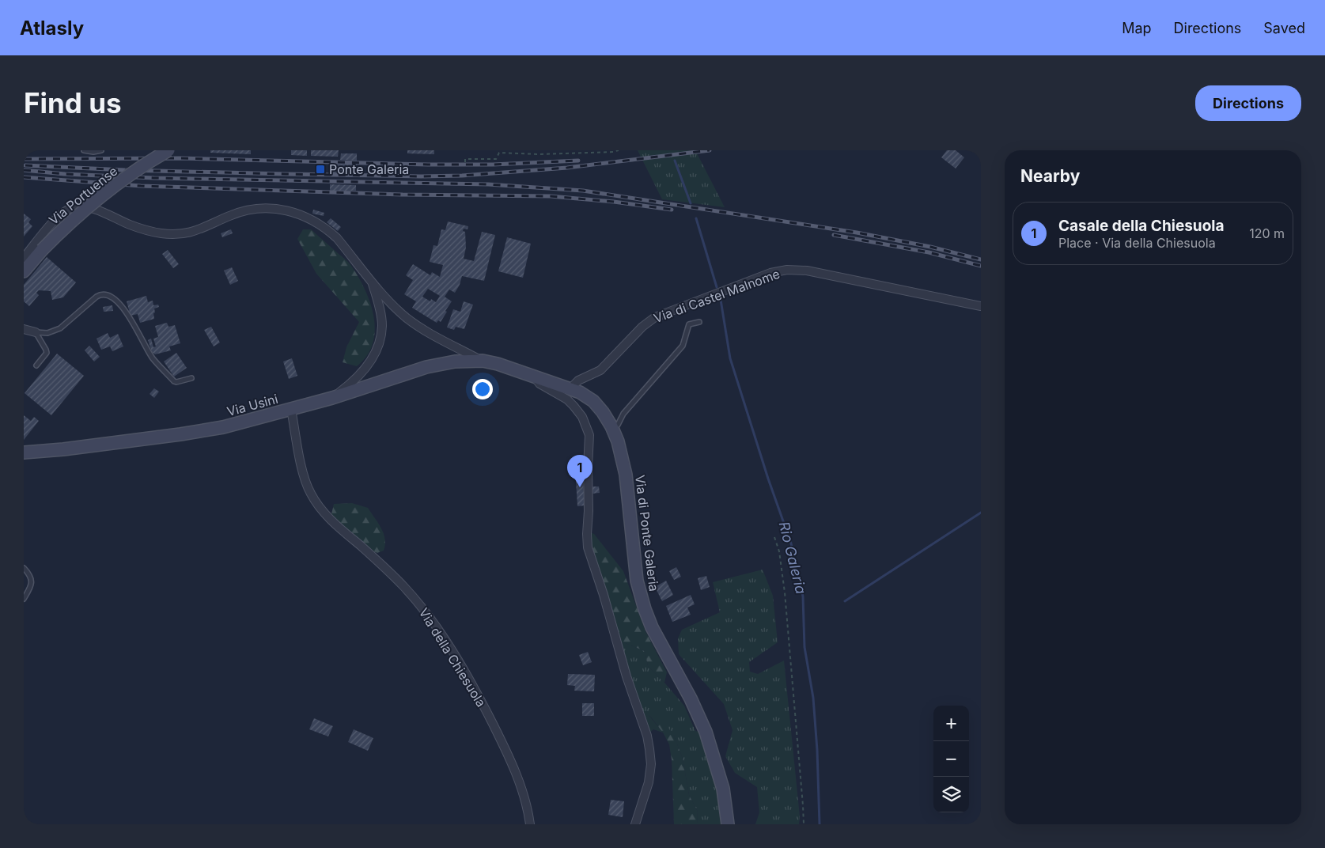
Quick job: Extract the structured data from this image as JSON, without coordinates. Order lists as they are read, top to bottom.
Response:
{
  "streets": {
    "main road": ["Via Portuense", "Via Usini", "Via di Ponte Galeria"],
    "street": ["Via di Castel Malnome", "Via della Chiesuola"]
  },
  "crossings": [
    ["Via di Castel Malnome", "Via di Ponte Galeria"],
    ["Via Usini", "Via di Ponte Galeria"],
    ["Via Usini", "Via della Chiesuola"]
  ],
  "water": ["Rio Galeria"],
  "places": {
    "transit": ["Ponte Galeria"]
  },
  "page": {
    "header": "Atlasly",
    "nav": ["Map", "Directions", "Saved"],
    "buttons": "Directions",
    "title": "Find us",
    "heading": "Nearby",
    "list": [
      {
        "mark": "1",
        "name": "Casale della Chiesuola",
        "note": "Place · Via della Chiesuola",
        "value": "120 m"
      }
    ],
    "pins": "1",
    "map_buttons": ["+", "−"]
  }
}
